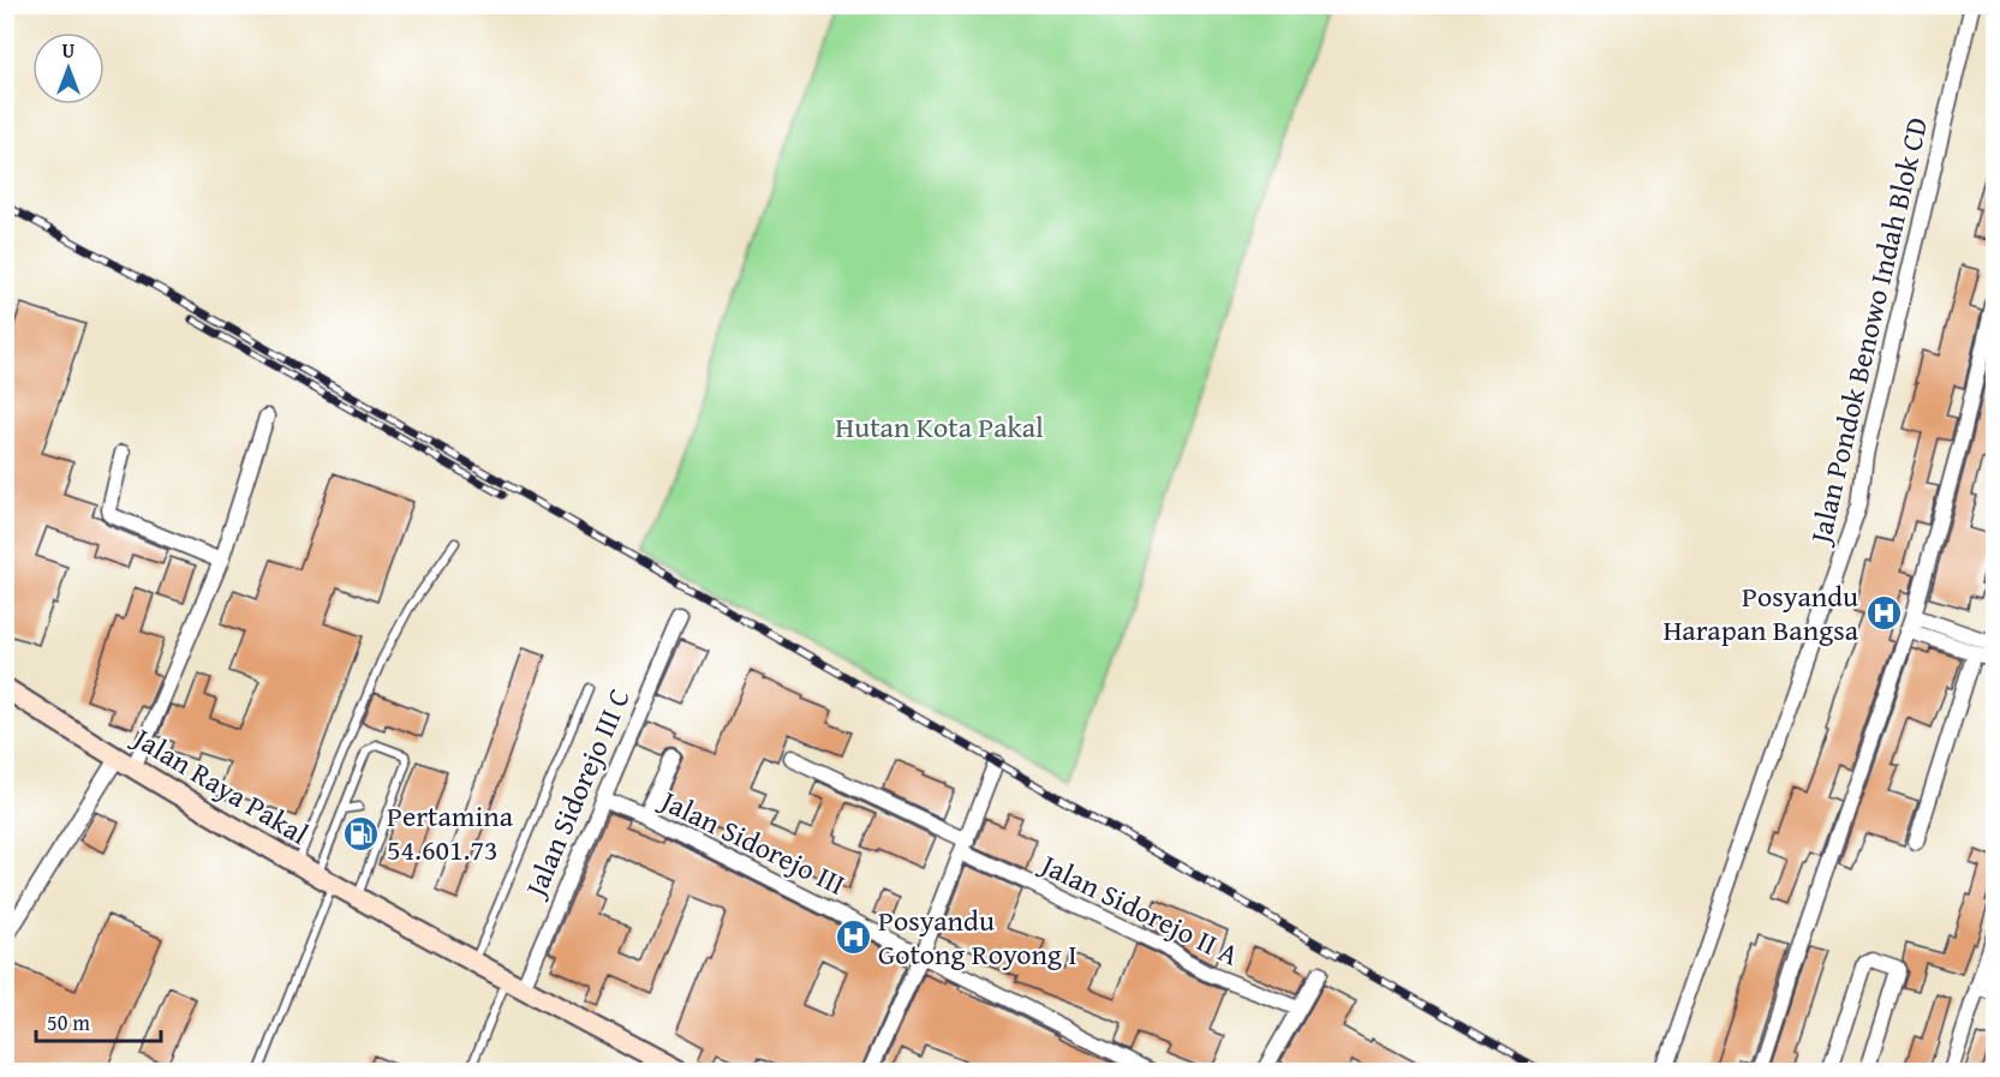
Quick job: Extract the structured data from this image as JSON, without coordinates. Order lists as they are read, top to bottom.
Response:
{
  "streets": {
    "main road": ["Jalan Raya Pakal"],
    "street": [
      "Jalan Pondok Benowo Indah Blok CD",
      "Jalan Sidorejo III C",
      "Jalan Sidorejo III",
      "Jalan Sidorejo II A"
    ]
  },
  "crossings": [
    ["Jalan Raya Pakal", "Jalan Sidorejo III C"],
    ["Jalan Sidorejo III C", "Jalan Sidorejo III"]
  ],
  "parks": ["Hutan Kota Pakal"],
  "places": {
    "hospital": ["Posyandu Harapan Bangsa", "Posyandu Gotong Royong I"],
    "fuel station": ["Pertamina 54.601.73"]
  },
  "scale_bar": "50 m",
  "north": "top"
}
